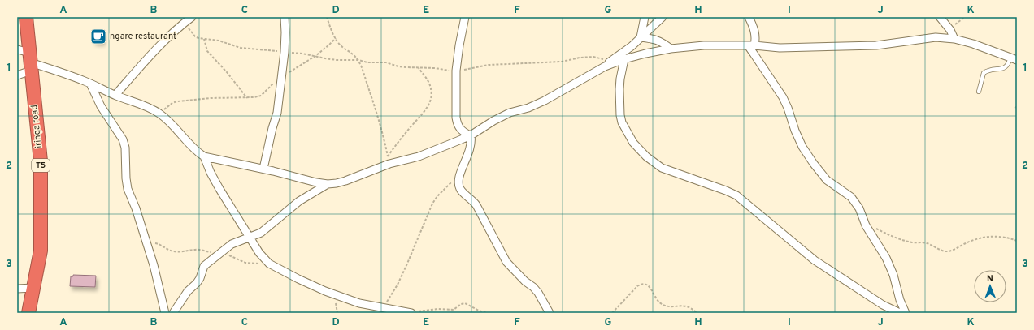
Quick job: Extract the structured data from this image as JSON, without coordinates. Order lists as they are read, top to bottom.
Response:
{
  "streets": {
    "highway": ["iringa road", "T5"]
  },
  "places": {
    "cafe": ["ngare restaurant"]
  },
  "north": "top",
  "grid": {
    "columns": [
      "A",
      "B",
      "C",
      "D",
      "E",
      "F",
      "G",
      "H",
      "I",
      "J",
      "K"
    ],
    "rows": ["1", "2", "3"]
  }
}
